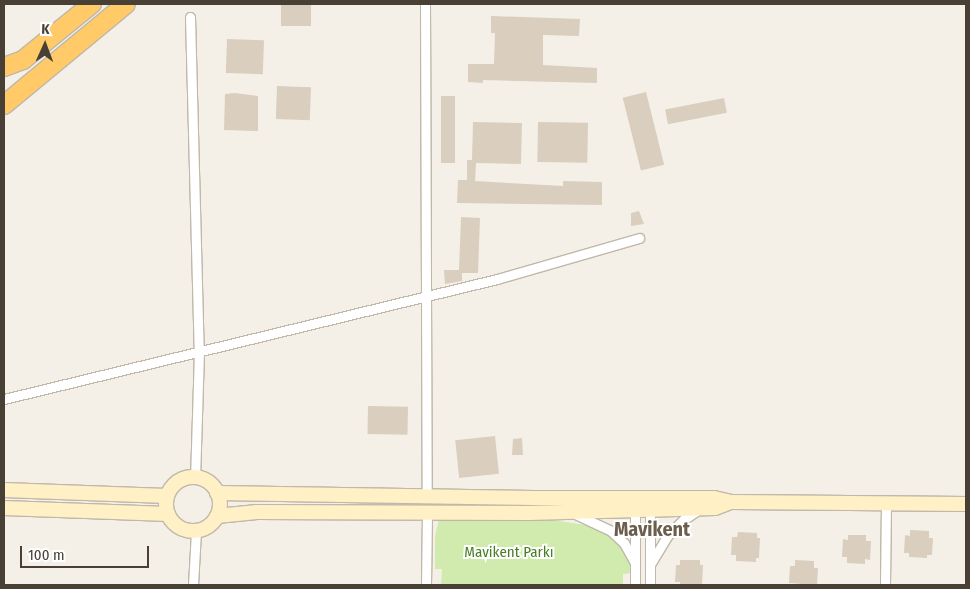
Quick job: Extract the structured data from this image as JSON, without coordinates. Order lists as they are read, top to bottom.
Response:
{
  "districts": ["Mavikent"],
  "parks": ["Mavikent Parkı"],
  "scale_bar": "100 m",
  "north": "top"
}
